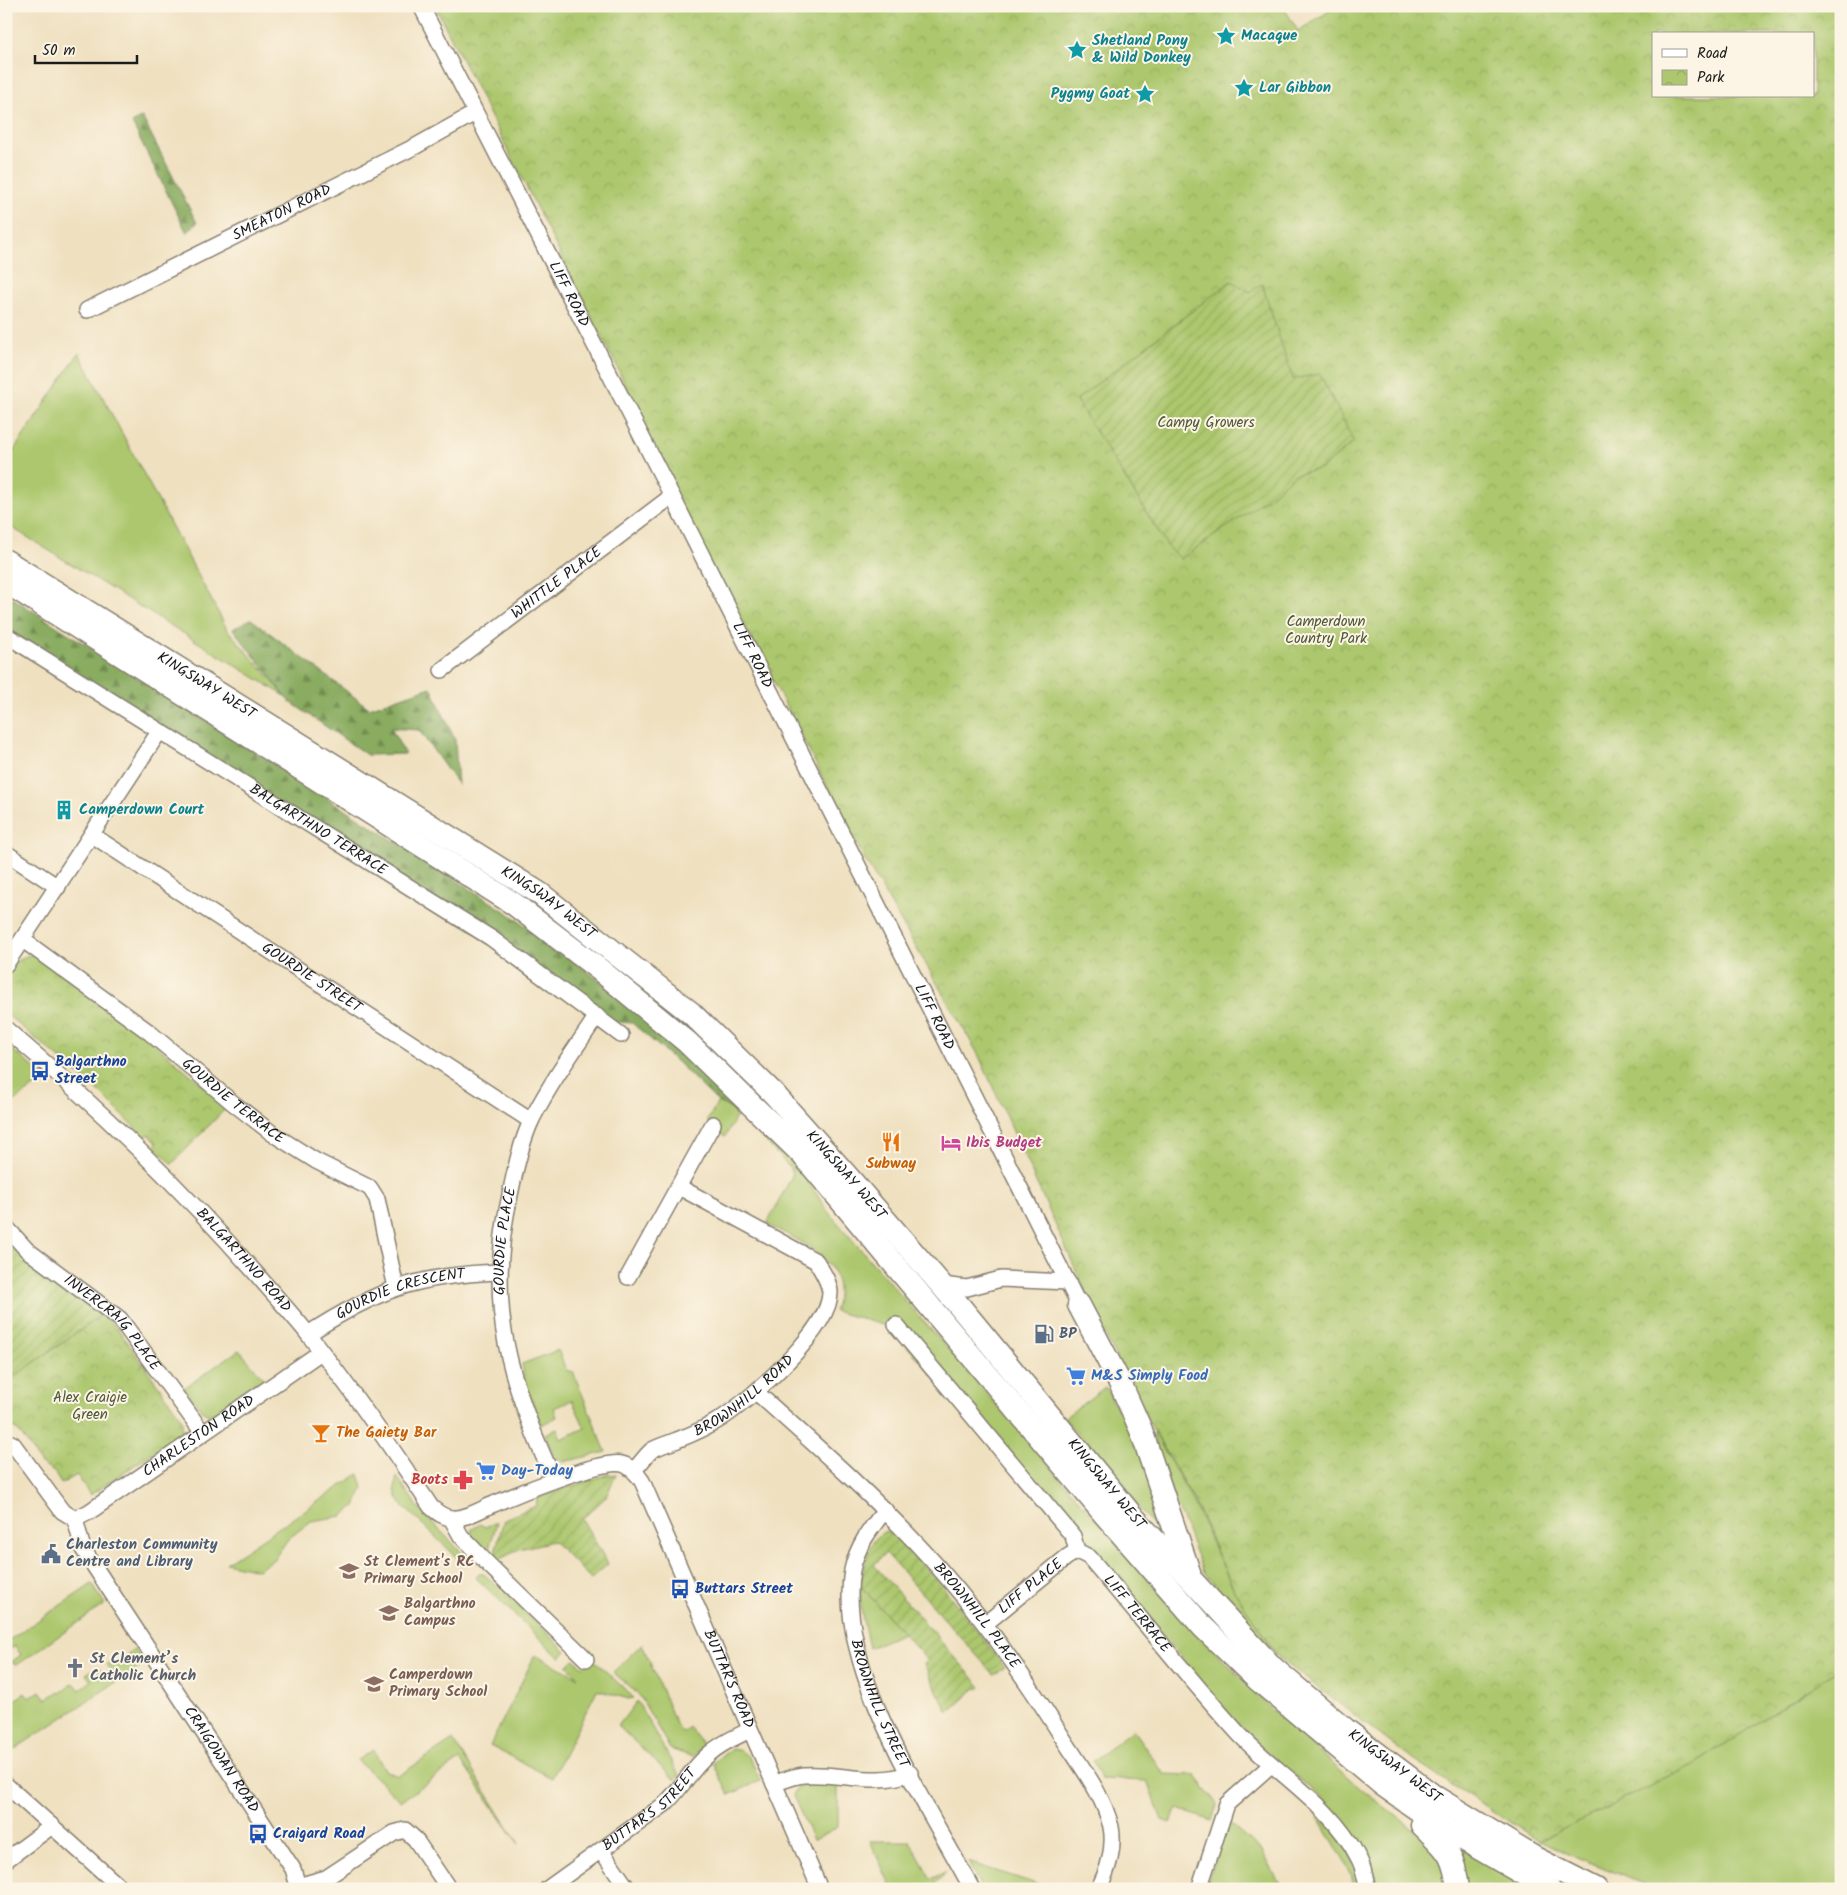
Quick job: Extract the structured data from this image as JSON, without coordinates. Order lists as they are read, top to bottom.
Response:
{
  "streets": {
    "highway": ["KINGSWAY WEST"],
    "street": [
      "SMEATON ROAD",
      "LIFF ROAD",
      "WHITTLE PLACE",
      "BALGARTHNO TERRACE",
      "GOURDIE STREET",
      "GOURDIE TERRACE",
      "GOURDIE PLACE",
      "BALGARTHNO ROAD",
      "GOURDIE CRESCENT",
      "INVERCRAIG PLACE",
      "BROWNHILL ROAD",
      "CHARLESTON ROAD",
      "LIFF PLACE",
      "LIFF TERRACE",
      "BROWNHILL PLACE",
      "BUTTAR'S ROAD",
      "BROWNHILL STREET",
      "CRAIGOWAN ROAD",
      "BUTTAR'S STREET"
    ]
  },
  "crossings": [
    ["SMEATON ROAD", "LIFF ROAD"],
    ["LIFF ROAD", "WHITTLE PLACE"],
    ["BALGARTHNO TERRACE", "GOURDIE PLACE"],
    ["GOURDIE STREET", "GOURDIE PLACE"],
    ["GOURDIE TERRACE", "GOURDIE CRESCENT"],
    ["GOURDIE PLACE", "GOURDIE CRESCENT"],
    ["BALGARTHNO ROAD", "GOURDIE CRESCENT"],
    ["BALGARTHNO ROAD", "CHARLESTON ROAD"],
    ["INVERCRAIG PLACE", "CHARLESTON ROAD"],
    ["BROWNHILL ROAD", "BROWNHILL PLACE"],
    ["BROWNHILL ROAD", "BUTTAR'S ROAD"],
    ["CHARLESTON ROAD", "CRAIGOWAN ROAD"],
    ["LIFF PLACE", "LIFF TERRACE"],
    ["LIFF PLACE", "BROWNHILL PLACE"],
    ["BROWNHILL PLACE", "BROWNHILL STREET"],
    ["BUTTAR'S ROAD", "BUTTAR'S STREET"]
  ],
  "parks": ["Campy Growers", "Camperdown Country Park", "Alex Craigie Green"],
  "places": {
    "place": [
      "Macaque",
      "Shetland Pony & Wild Donkey",
      "Lar Gibbon",
      "Pygmy Goat"
    ],
    "building": ["Camperdown Court"],
    "bus stop": ["Balgarthno Street", "Buttars Street", "Craigard Road"],
    "restaurant": ["Subway"],
    "hotel": ["Ibis Budget"],
    "fuel station": ["BP"],
    "supermarket": ["M&S Simply Food", "Day-Today"],
    "bar": ["The Gaiety Bar"],
    "pharmacy": ["Boots"],
    "public building": ["Charleston Community Centre and Library"],
    "school or university": ["St Clement's RC Primary School", "Balgarthno Campus", "Camperdown Primary School"],
    "church": ["St Clement’s Catholic Church"]
  },
  "legend": ["Road", "Park"],
  "scale_bar": "50 m"
}
